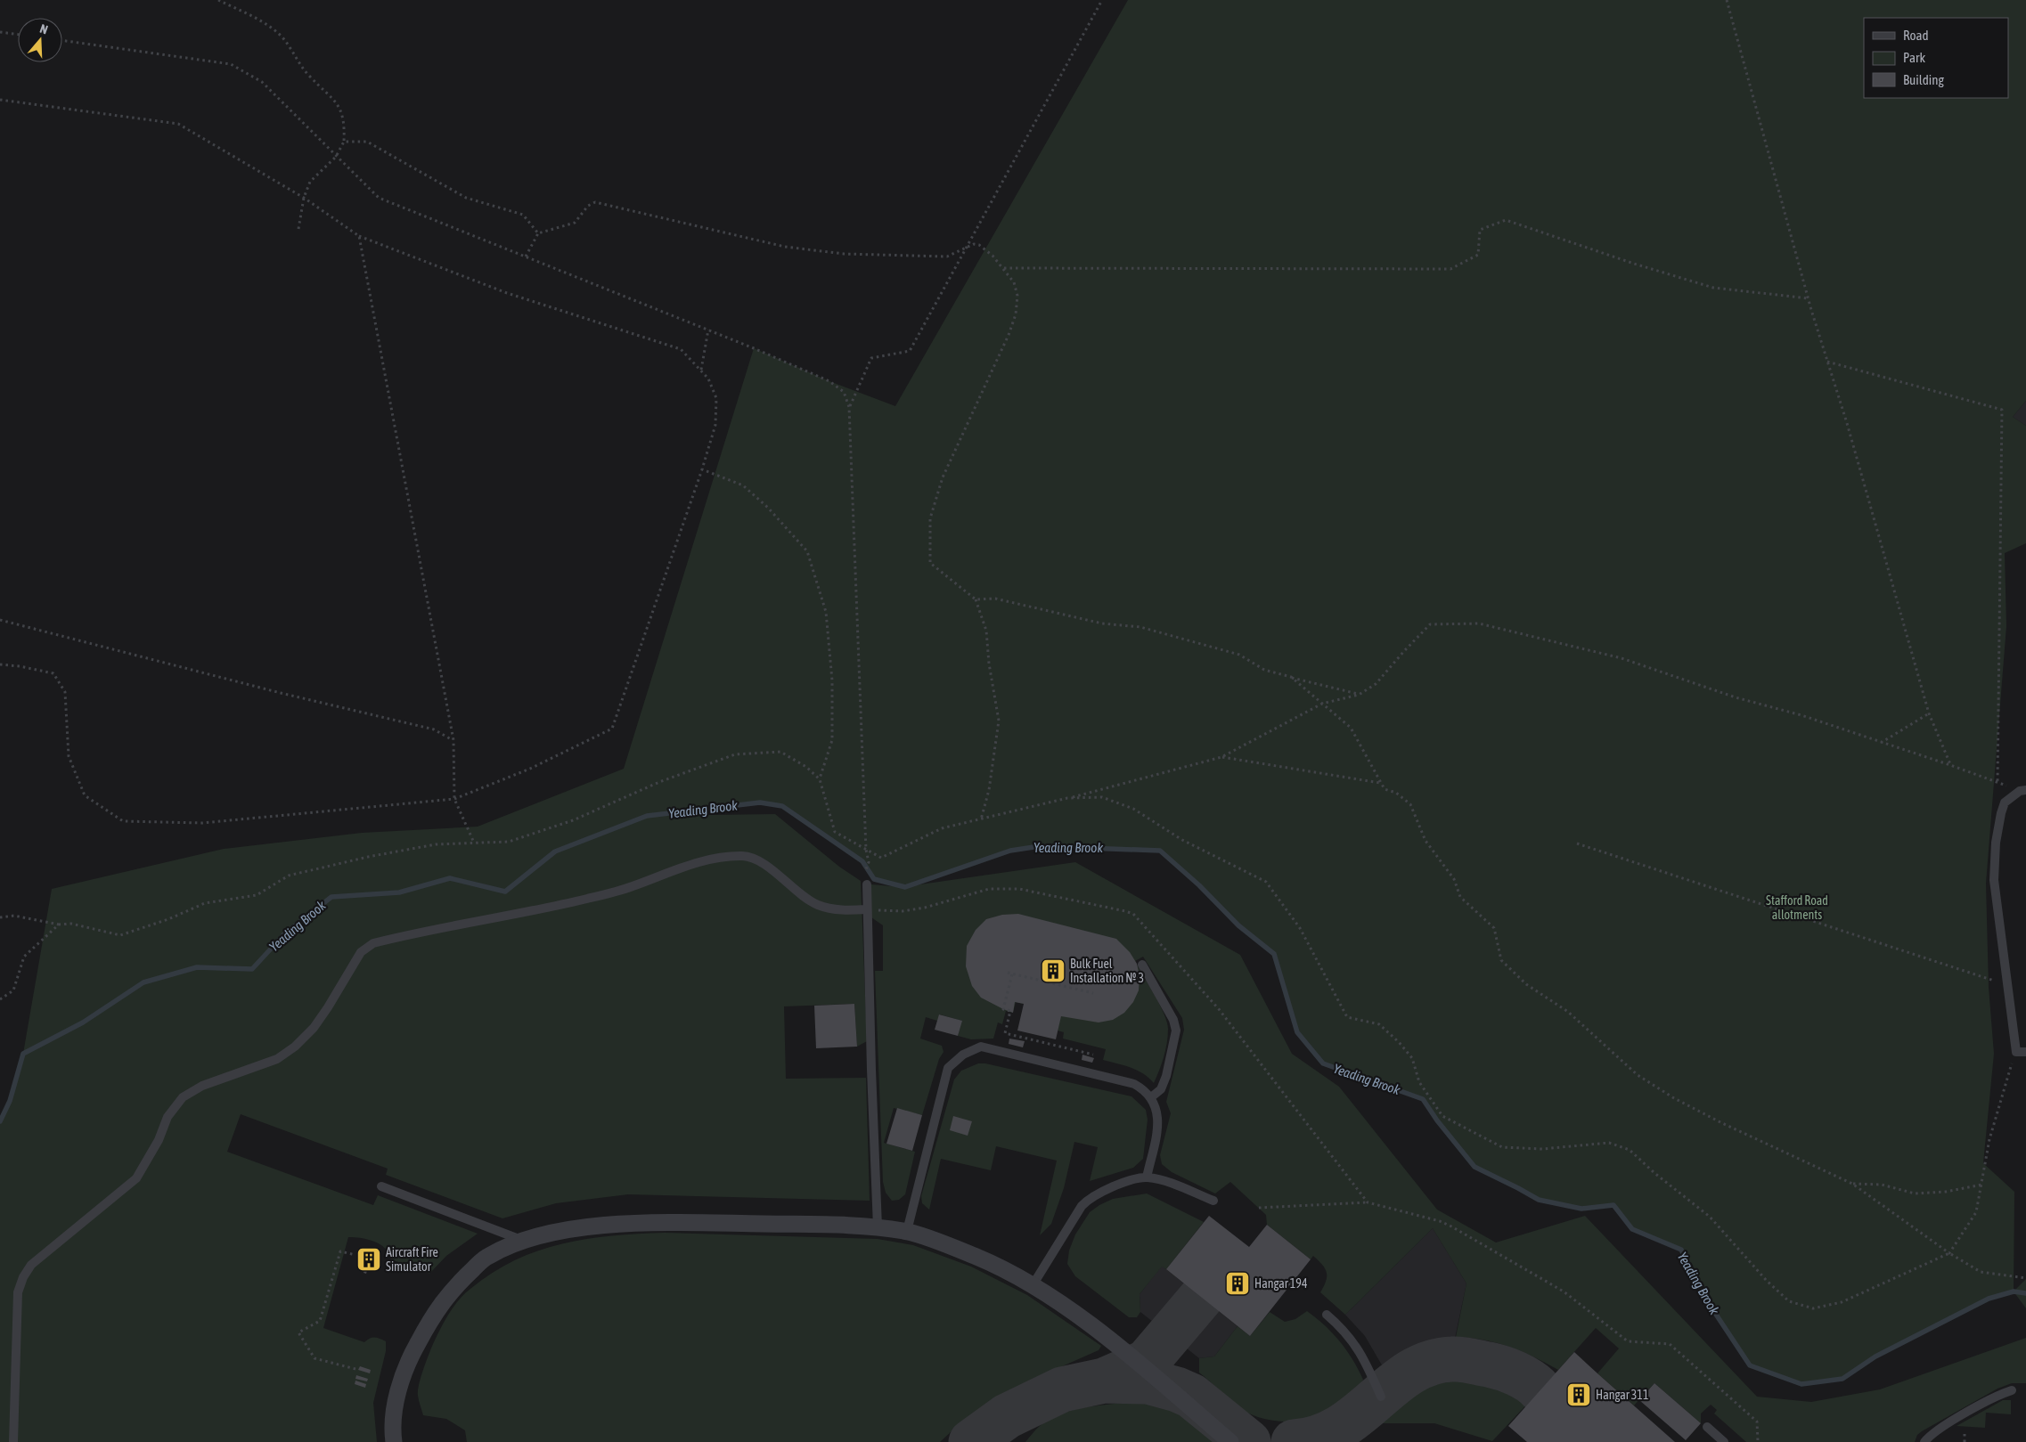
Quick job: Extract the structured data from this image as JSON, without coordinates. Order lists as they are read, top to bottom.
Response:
{
  "water": ["Yeading Brook"],
  "parks": ["Stafford Road allotments"],
  "places": {
    "building": [
      "Bulk Fuel Installation № 3",
      "Aircraft Fire Simulator",
      "Hangar 194",
      "Hangar 311"
    ]
  },
  "legend": ["Road", "Park", "Building"],
  "north": "top"
}
